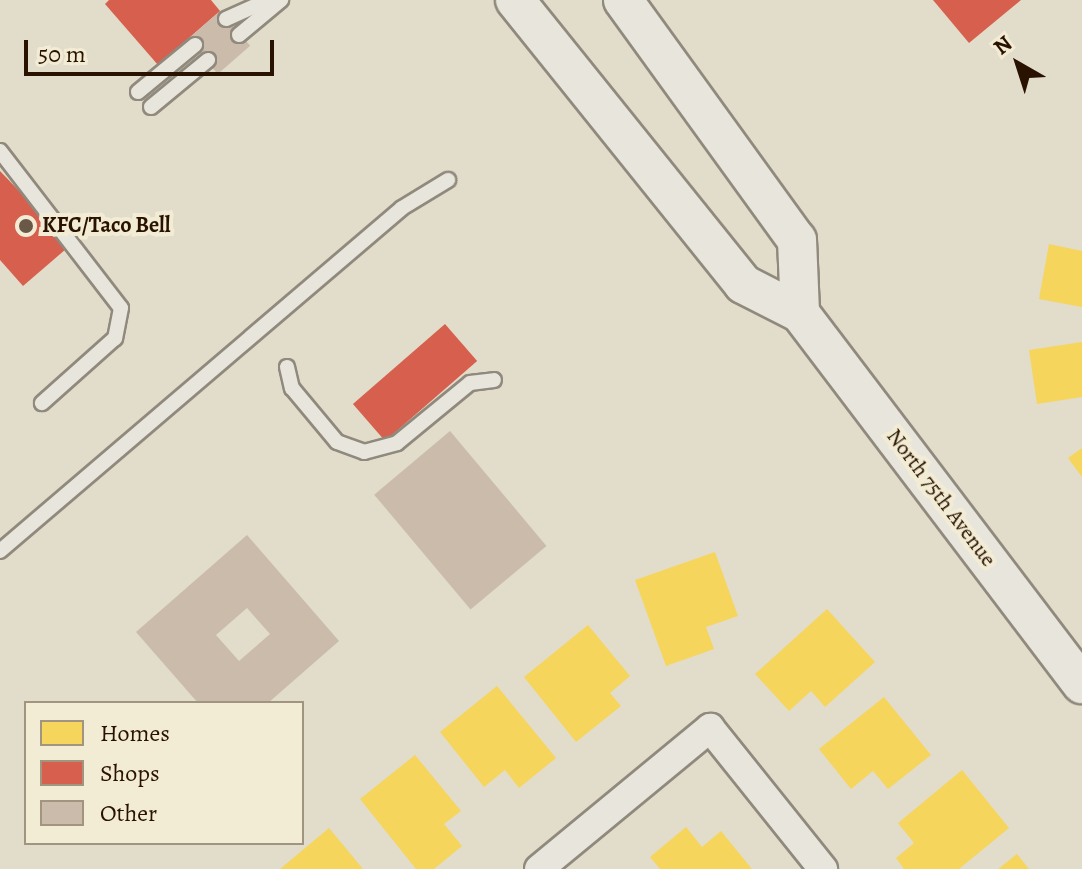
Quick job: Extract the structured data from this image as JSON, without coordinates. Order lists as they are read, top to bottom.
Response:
{
  "streets": {
    "main road": ["North 75th Avenue"]
  },
  "places": ["KFC/Taco Bell"],
  "legend": ["Homes", "Shops", "Other"],
  "scale_bar": "50 m",
  "north": "top left"
}
